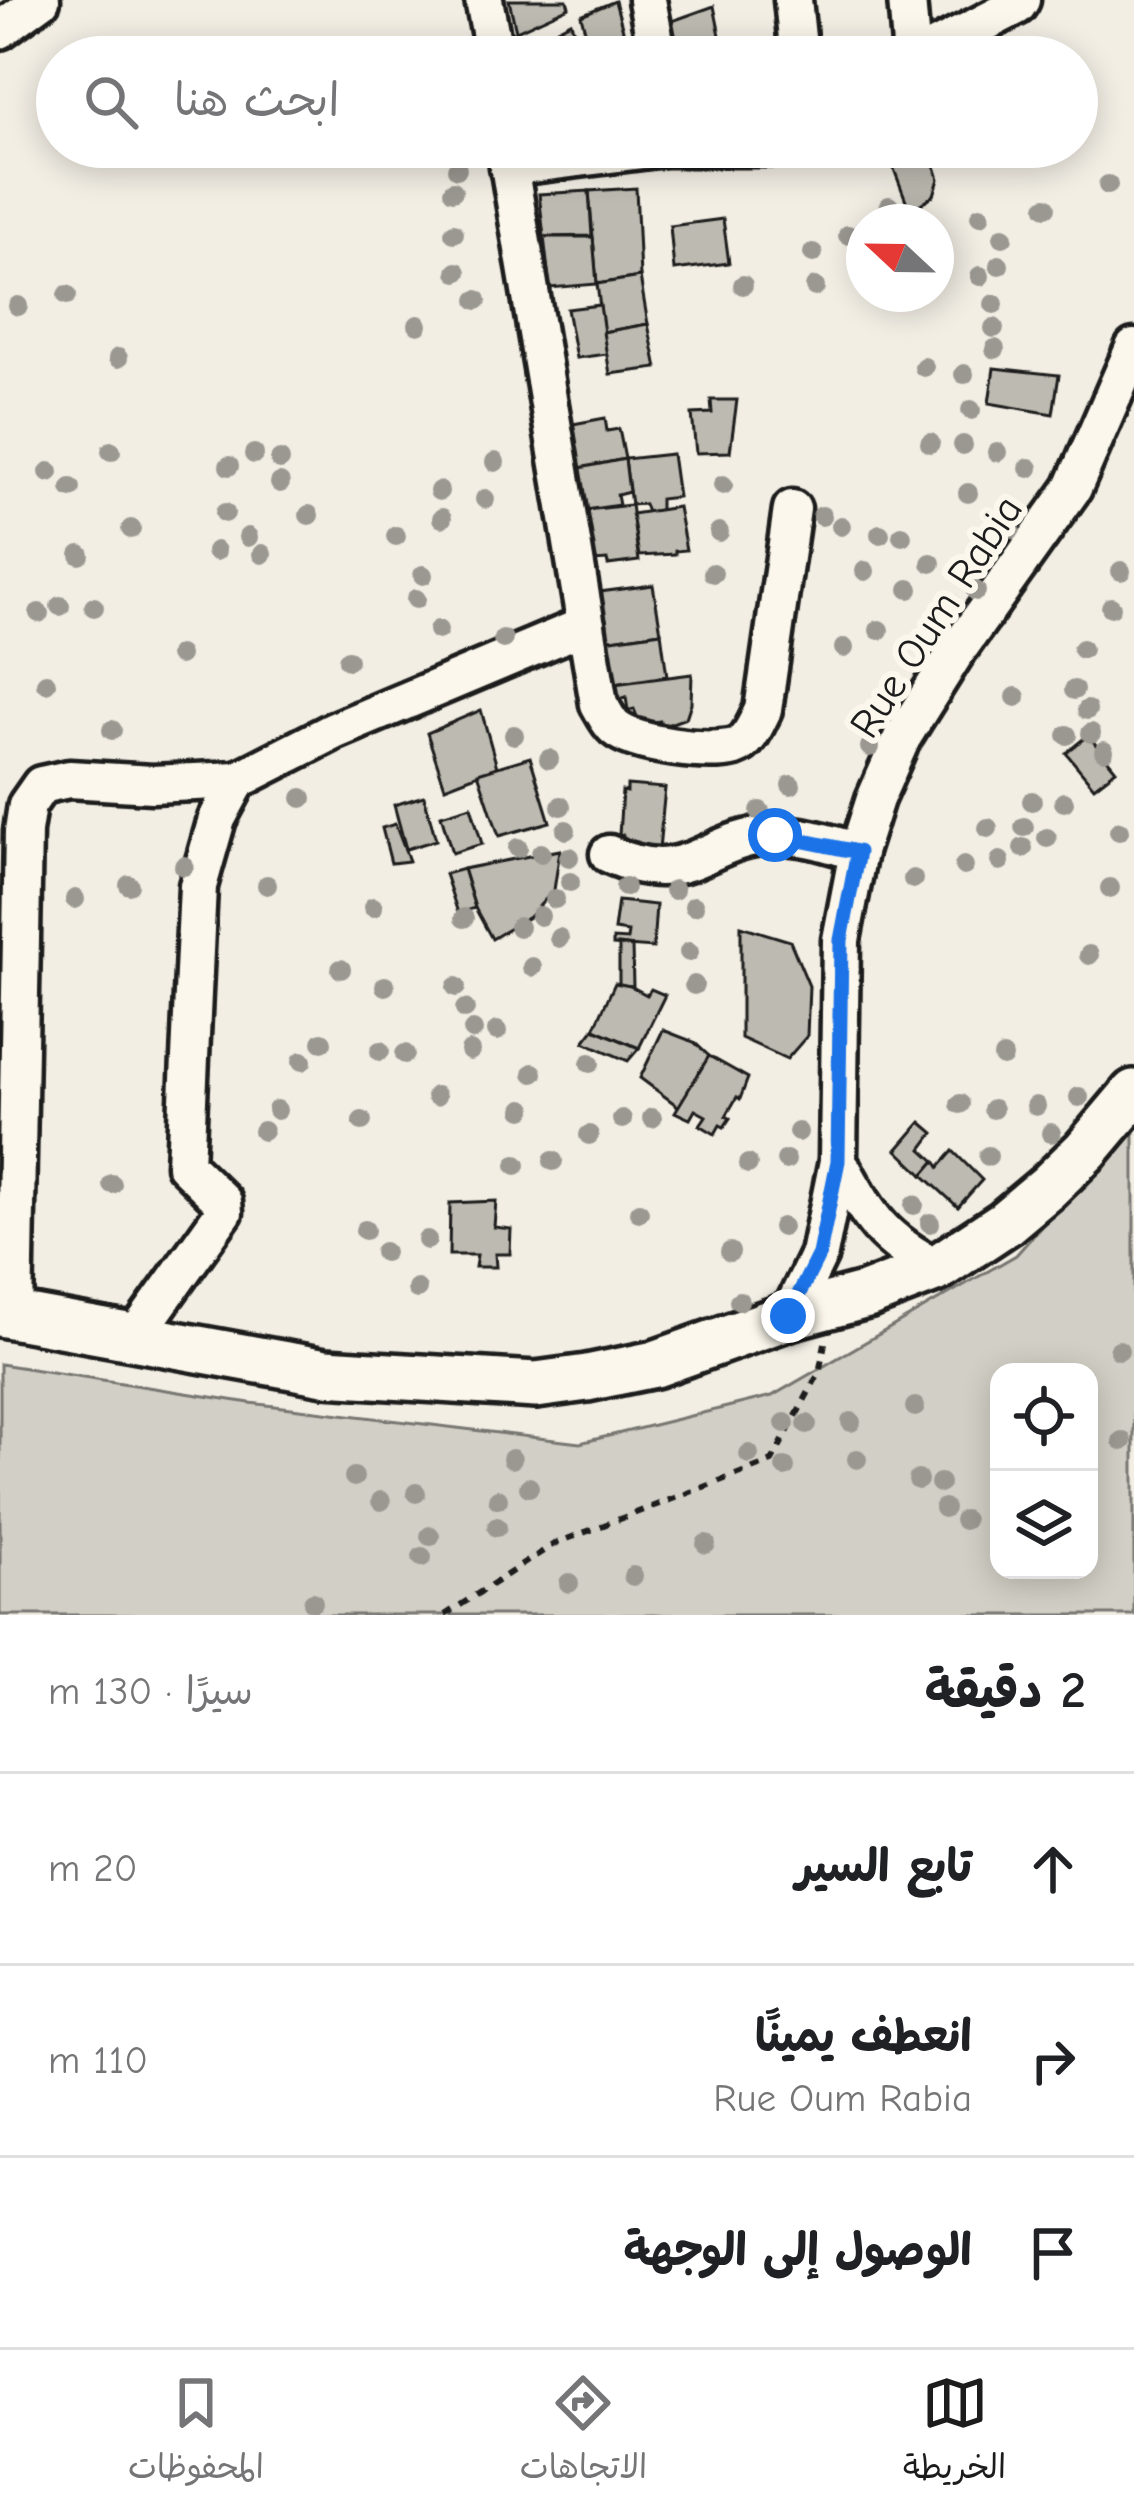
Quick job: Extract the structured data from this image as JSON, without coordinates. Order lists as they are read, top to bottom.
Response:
{
  "streets": {
    "street": ["Rue Oum Rabia"]
  },
  "north": "left",
  "page": {
    "search": "ابحث هنا",
    "heading": ["2 دقيقة", "سيرًا · 130 m"],
    "list": [
      ["تابع السير", "20 m"],
      ["انعطف يمينًا", "Rue Oum Rabia", "110 m"],
      "الوصول إلى الوجهة"
    ],
    "nav": ["الخريطة", "الاتجاهات", "المحفوظات"]
  }
}
